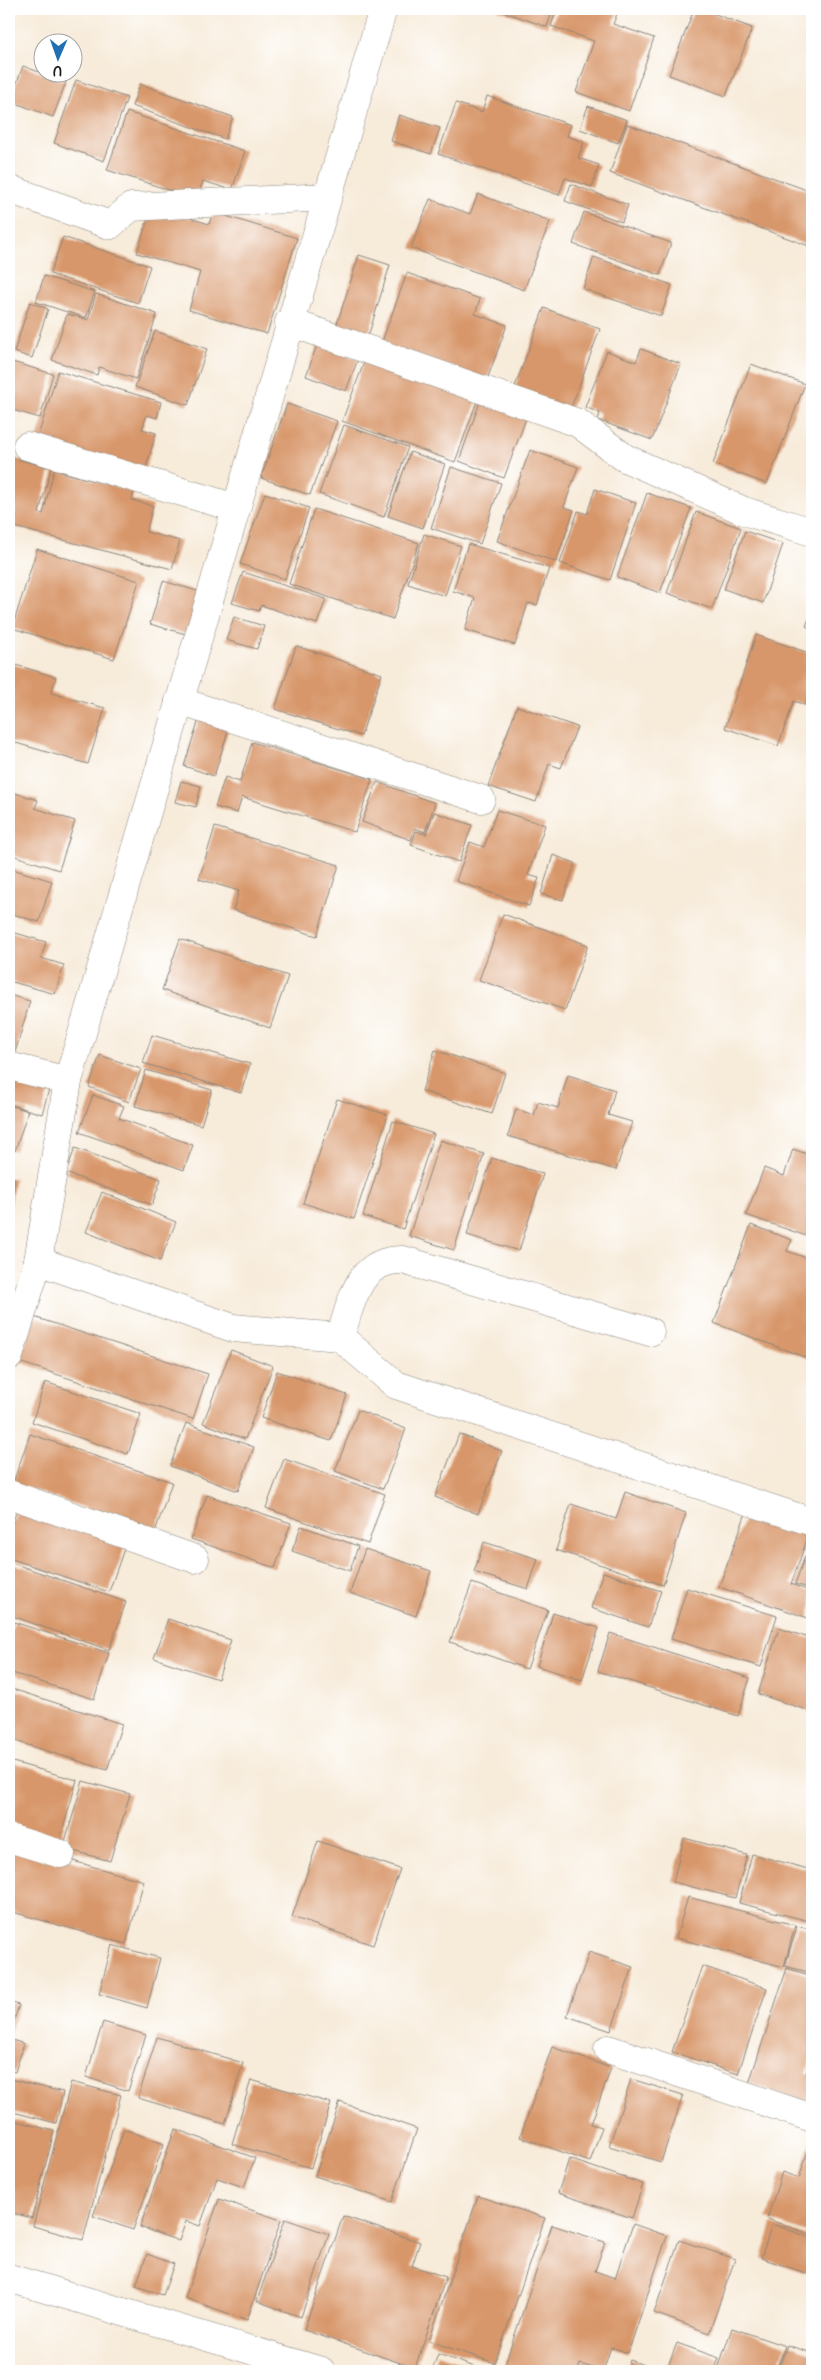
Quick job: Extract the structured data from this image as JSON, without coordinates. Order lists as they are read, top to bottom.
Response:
{
  "north": "bottom"
}
